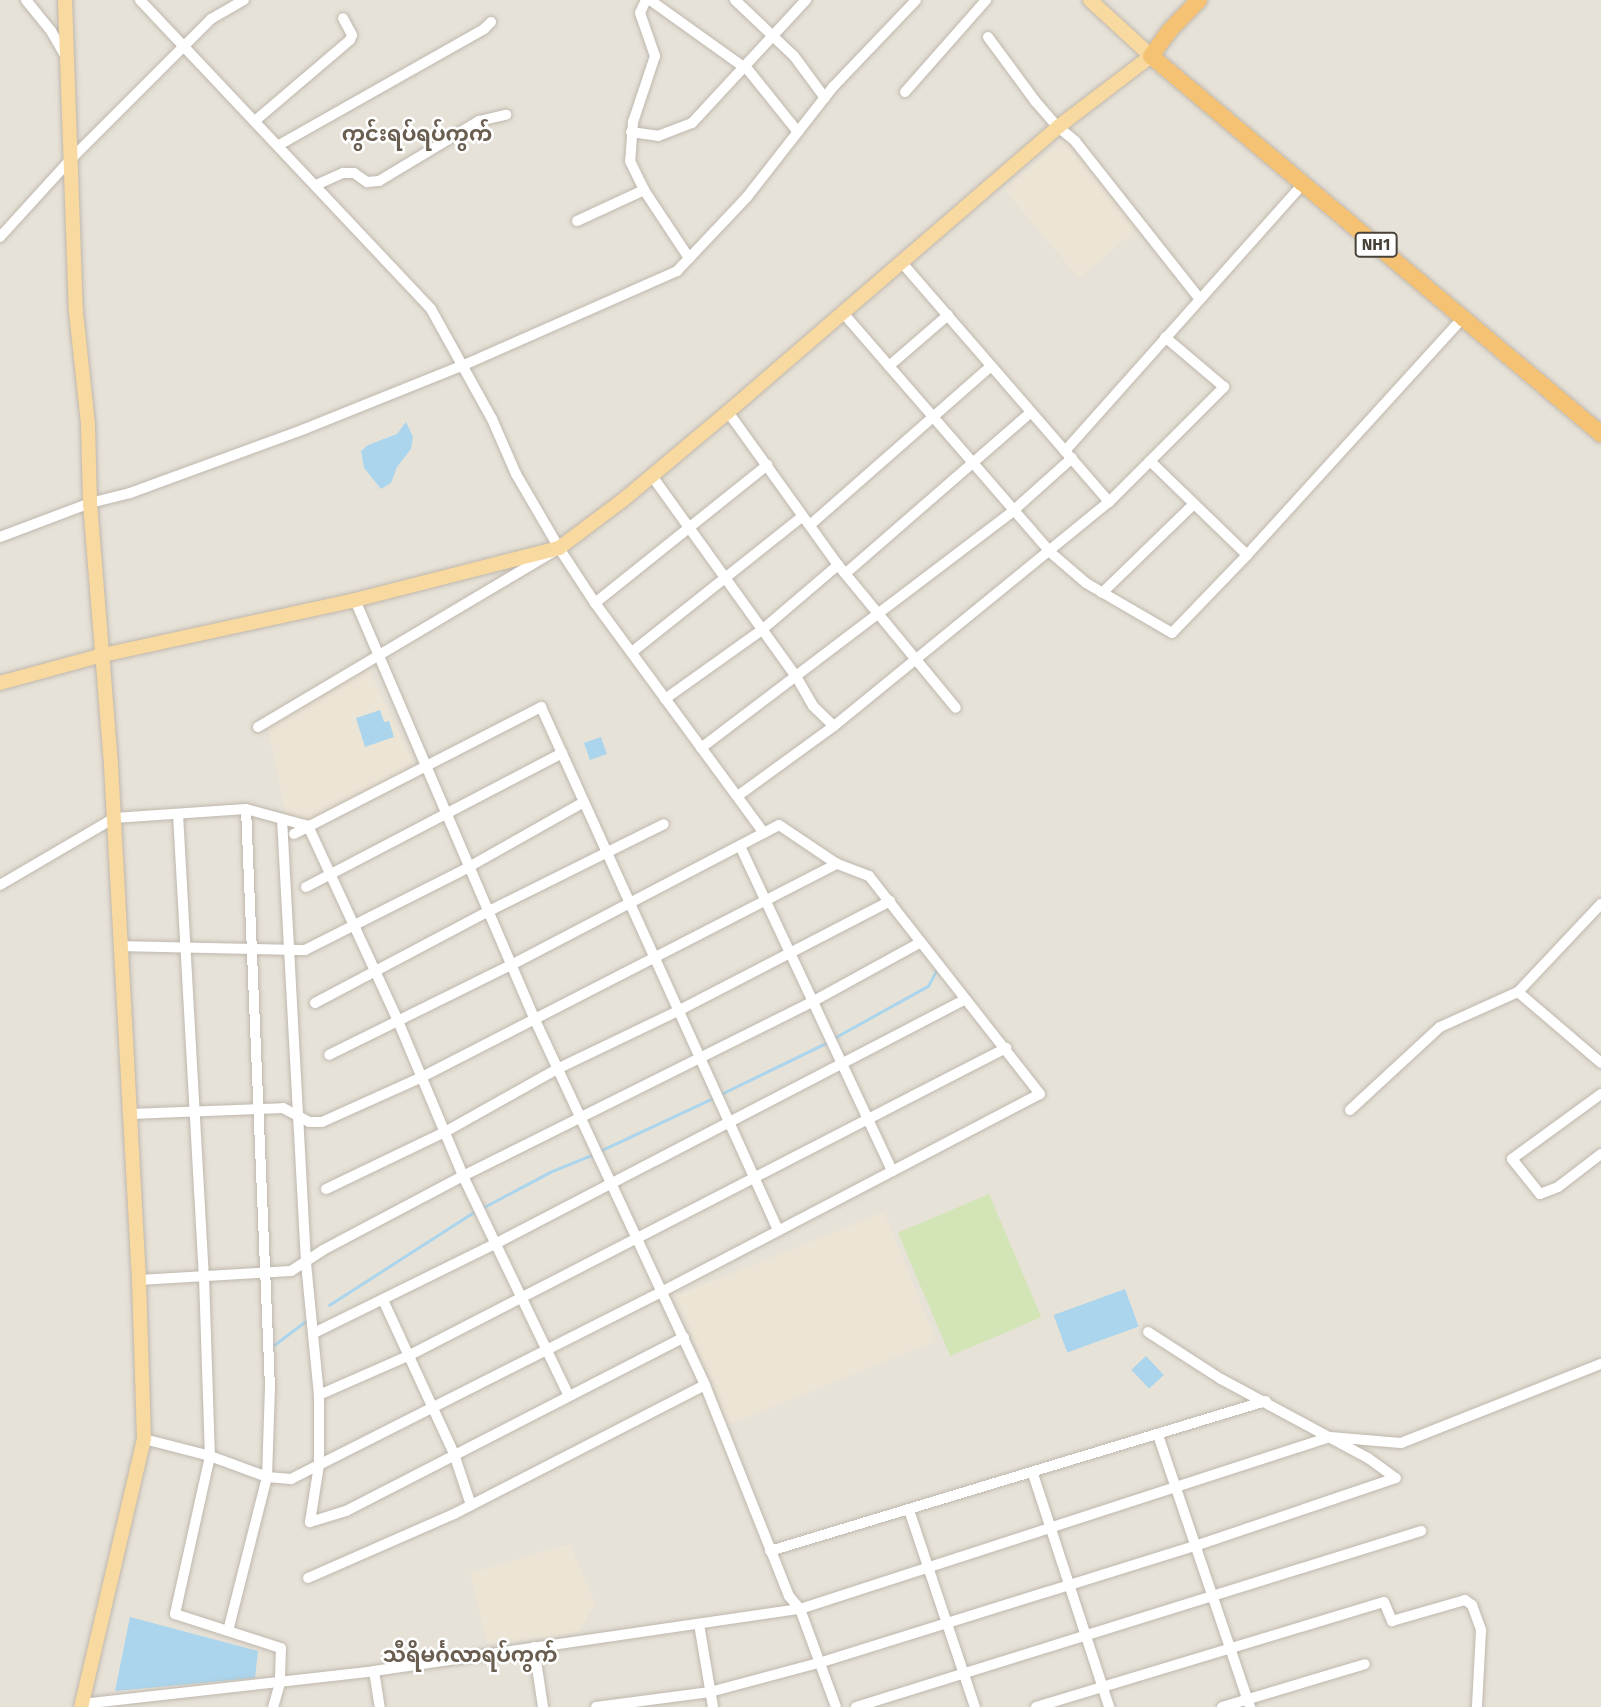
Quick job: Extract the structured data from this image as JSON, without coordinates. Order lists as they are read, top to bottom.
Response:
{
  "streets": {
    "highway": ["NH1"]
  },
  "districts": ["ကွင်းရပ်ရပ်ကွက်", "သီရိမင်္ဂလာရပ်ကွက်"]
}
